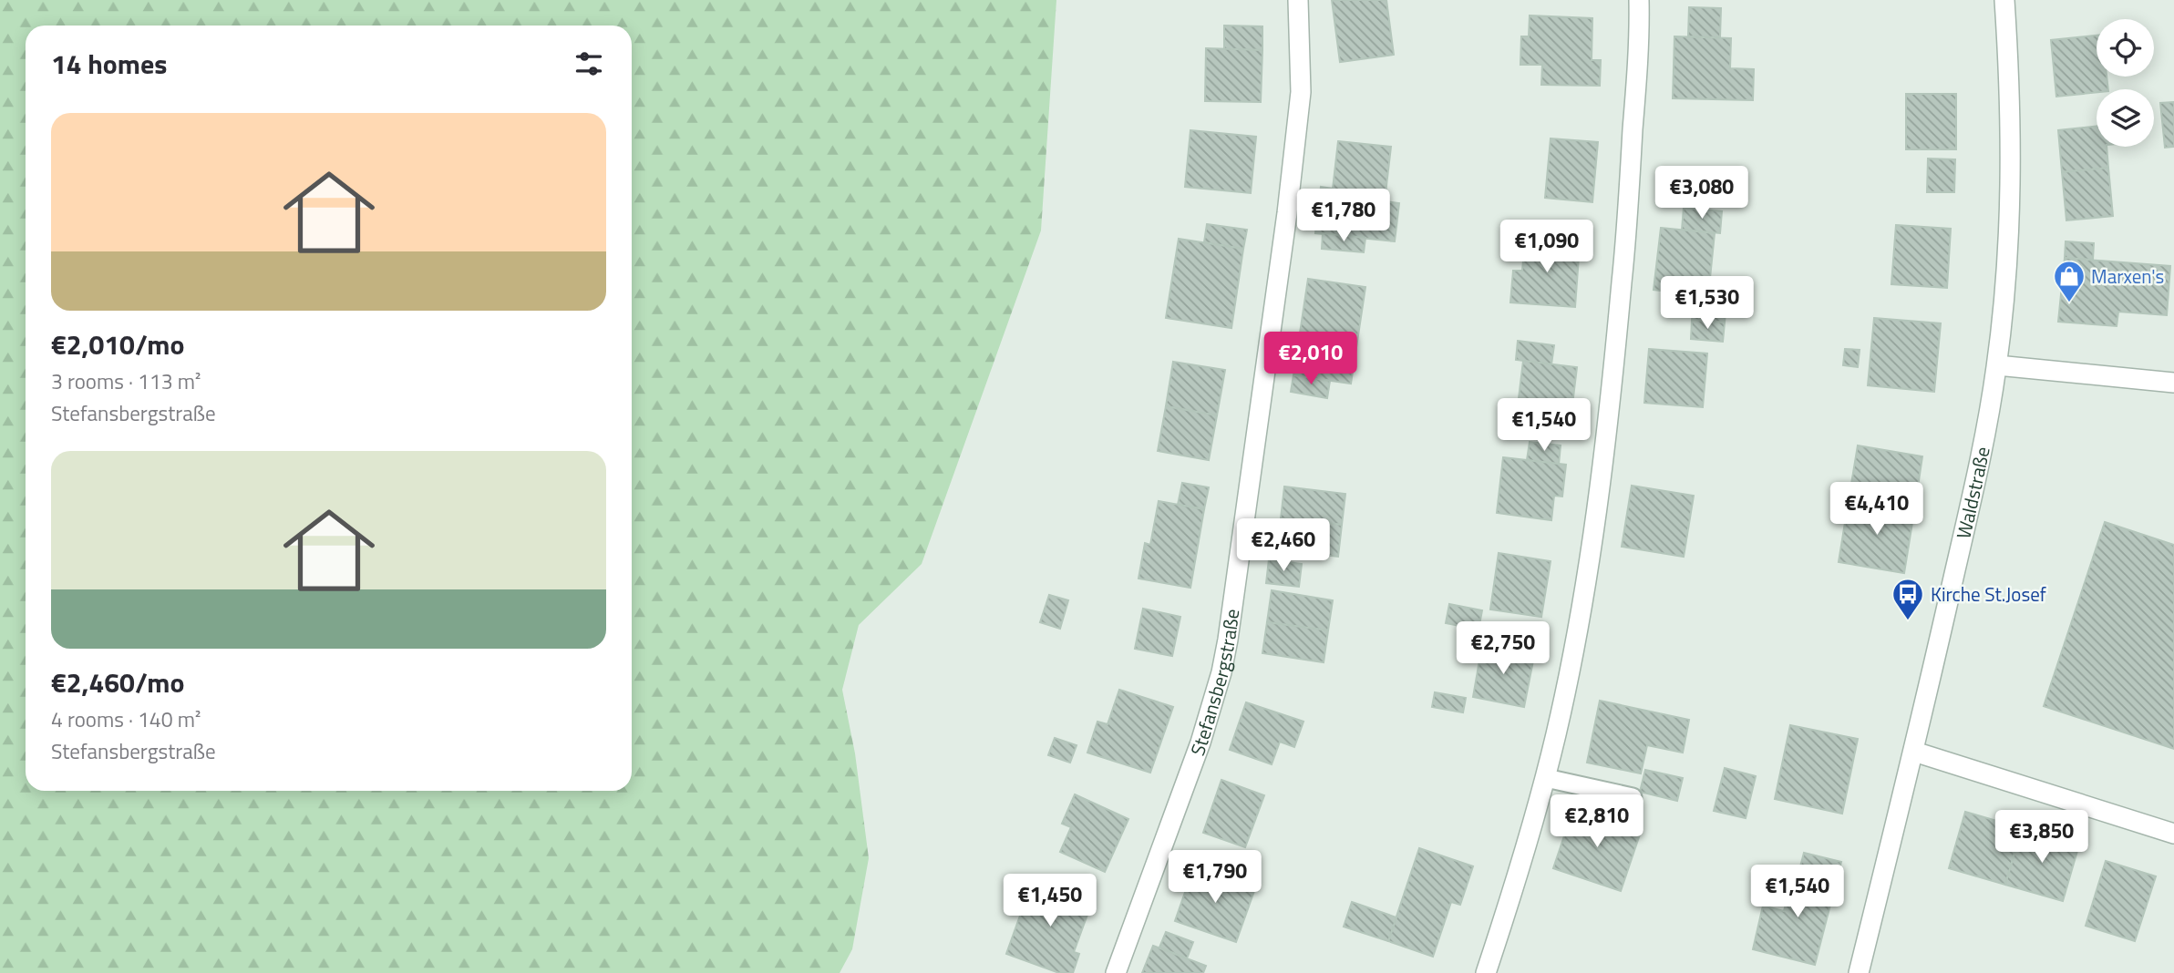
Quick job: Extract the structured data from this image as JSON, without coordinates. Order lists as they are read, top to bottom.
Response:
{
  "streets": {
    "street": ["Waldstraße", "Stefansbergstraße"]
  },
  "places": {
    "shop": ["Marxen's"],
    "bus stop": ["Kirche St.Josef"]
  },
  "page": {
    "heading": "14 homes",
    "list": [
      {
        "name": "€2,010/mo",
        "note": "3 rooms · 113 m² · Stefansbergstraße"
      },
      {
        "name": "€2,460/mo",
        "note": "4 rooms · 140 m² · Stefansbergstraße"
      }
    ],
    "price": [
      "€3,080",
      "€1,780",
      "€1,090",
      "€1,530",
      "€2,010",
      "€1,540",
      "€4,410",
      "€2,460",
      "€2,750",
      "€2,810",
      "€3,850",
      "€1,790",
      "€1,540",
      "€1,450"
    ]
  }
}
